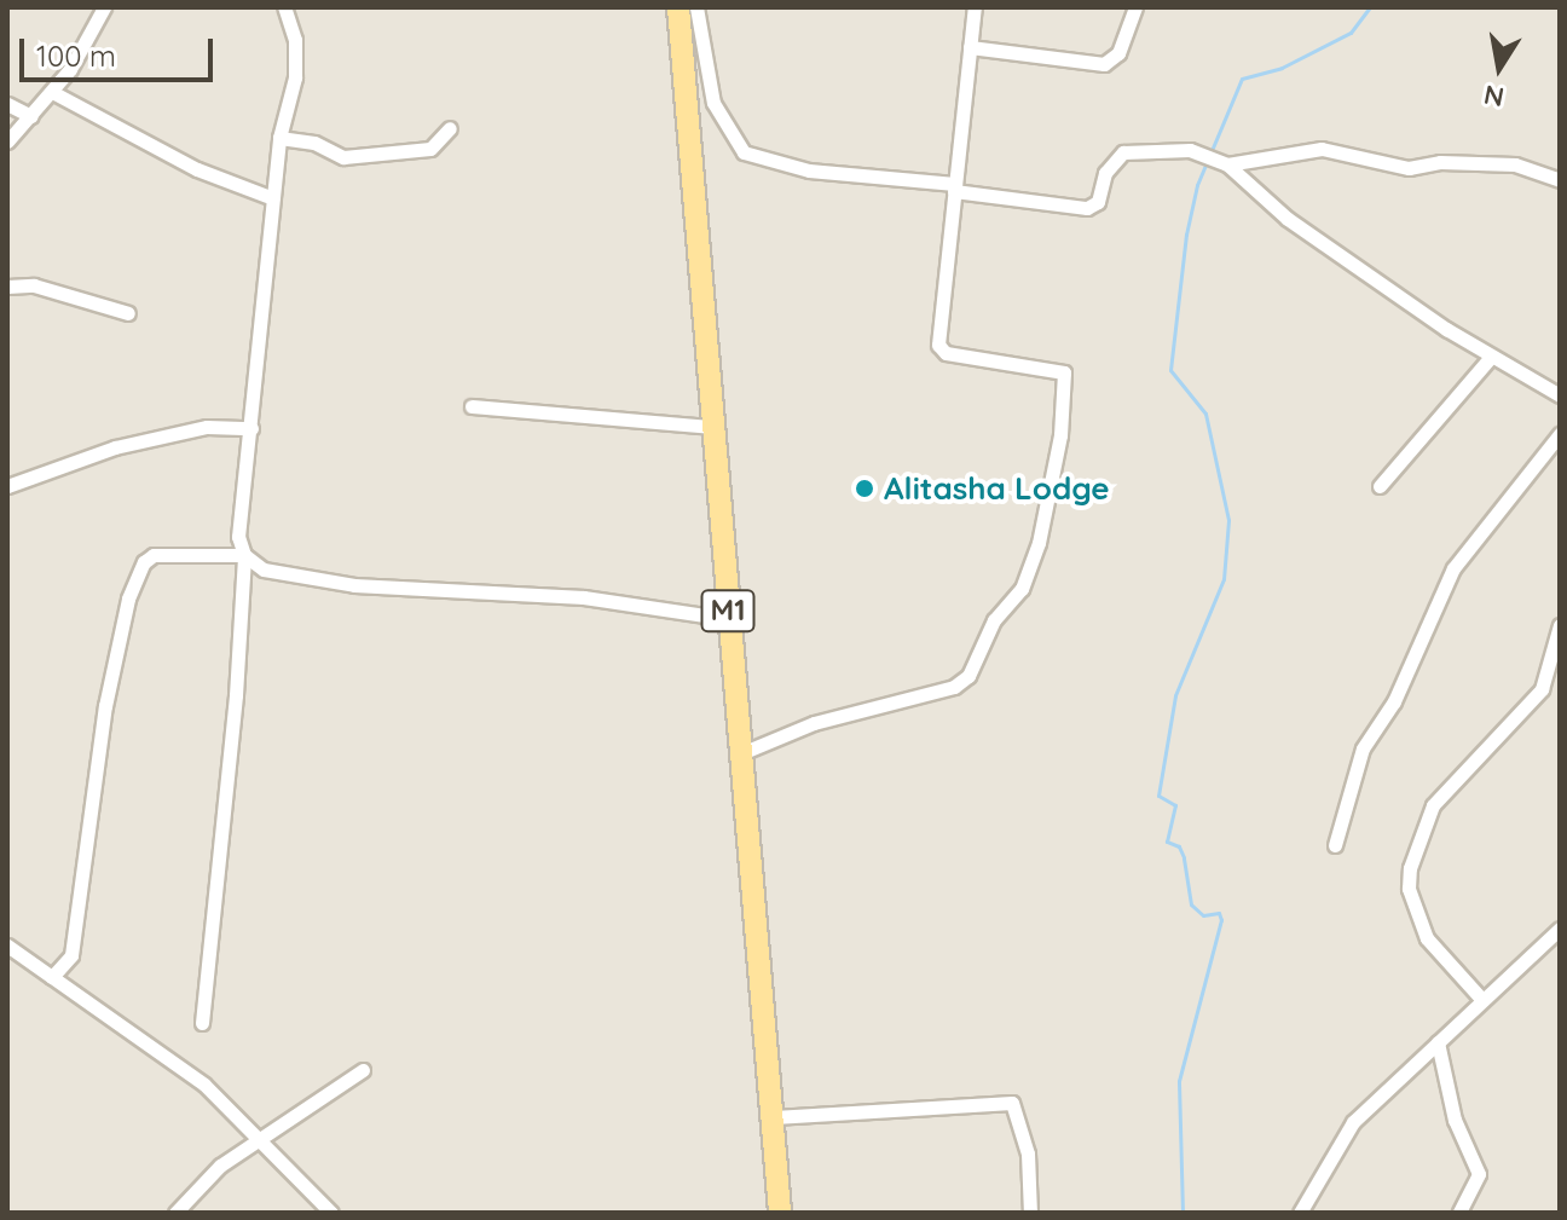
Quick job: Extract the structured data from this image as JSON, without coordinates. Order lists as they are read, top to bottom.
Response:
{
  "streets": {
    "main road": ["M1"]
  },
  "places": ["Alitasha Lodge"],
  "scale_bar": "100 m",
  "north": "bottom"
}
